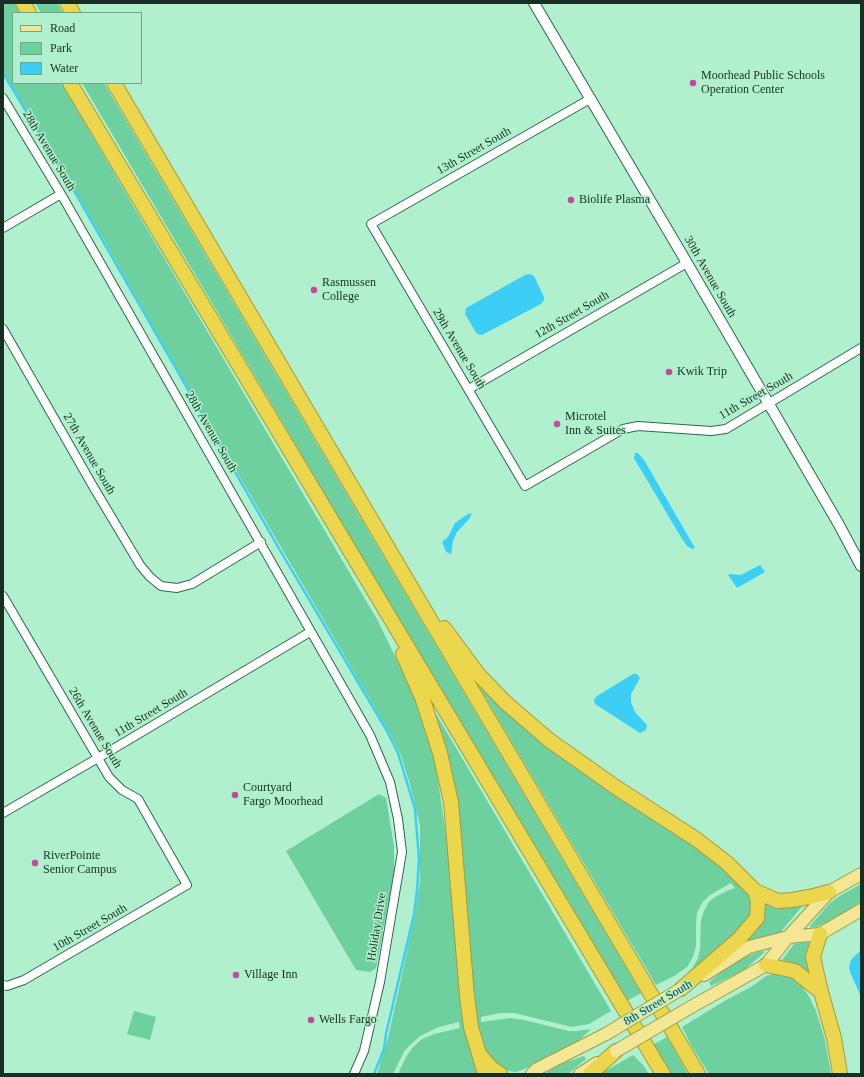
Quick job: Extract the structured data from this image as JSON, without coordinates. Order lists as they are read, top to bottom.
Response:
{
  "streets": {
    "main road": ["8th Street South"],
    "street": [
      "28th Avenue South",
      "13th Street South",
      "30th Avenue South",
      "12th Street South",
      "29th Avenue South",
      "11th Street South",
      "27th Avenue South",
      "26th Avenue South",
      "Holiday Drive",
      "10th Street South"
    ]
  },
  "crossings": [
    ["28th Avenue South", "11th Street South"],
    ["28th Avenue South", "27th Avenue South"],
    ["28th Avenue South", "Holiday Drive"],
    ["13th Street South", "30th Avenue South"],
    ["13th Street South", "29th Avenue South"],
    ["30th Avenue South", "12th Street South"],
    ["30th Avenue South", "11th Street South"],
    ["12th Street South", "29th Avenue South"],
    ["29th Avenue South", "11th Street South"],
    ["11th Street South", "26th Avenue South"],
    ["26th Avenue South", "10th Street South"]
  ],
  "places": [
    "Moorhead Public Schools Operation Center",
    "Biolife Plasma",
    "Rasmussen College",
    "Kwik Trip",
    "Microtel Inn & Suites",
    "Courtyard Fargo Moorhead",
    "RiverPointe Senior Campus",
    "Village Inn",
    "Wells Fargo"
  ],
  "legend": ["Road", "Park", "Water"]
}
